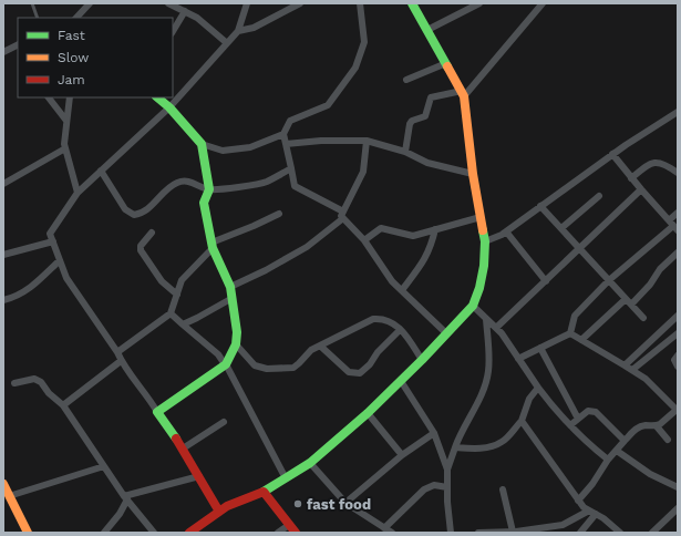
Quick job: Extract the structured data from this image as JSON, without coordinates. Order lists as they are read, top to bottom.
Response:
{
  "places": ["fast food"],
  "legend": ["Fast", "Slow", "Jam"]
}
